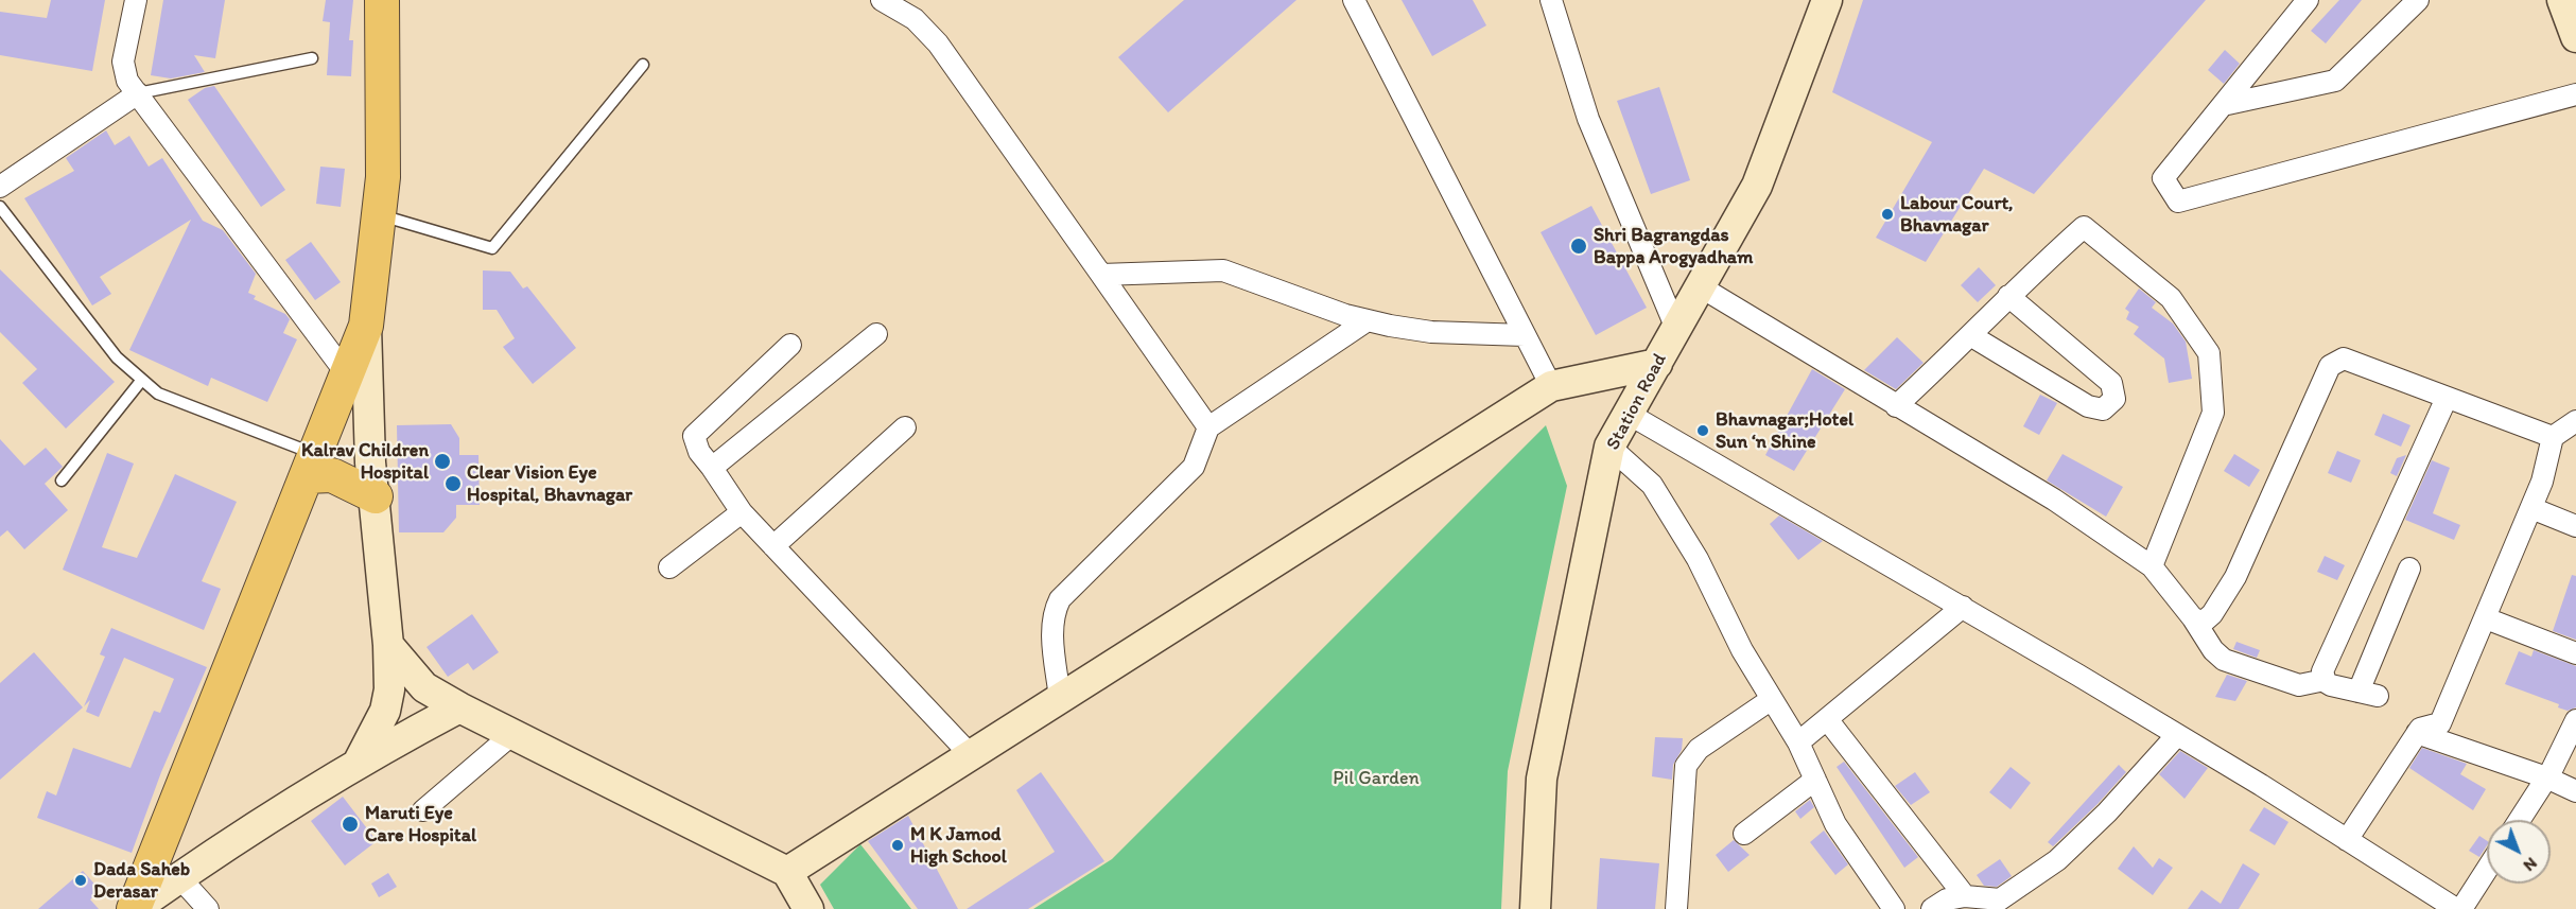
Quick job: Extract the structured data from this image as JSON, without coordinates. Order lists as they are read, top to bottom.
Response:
{
  "streets": {
    "main road": ["Station Road"]
  },
  "parks": ["Pil Garden"],
  "places": [
    "Labour Court, Bhavnagar",
    "Shri Bagrangdas Bappa Arogyadham",
    "Bhavnagar;Hotel Sun ‘n Shine",
    "Kalrav Children Hospital",
    "Clear Vision Eye Hospital, Bhavnagar",
    "Maruti Eye Care Hospital",
    "M K Jamod High School",
    "Dada Saheb Derasar"
  ],
  "north": "bottom right"
}
